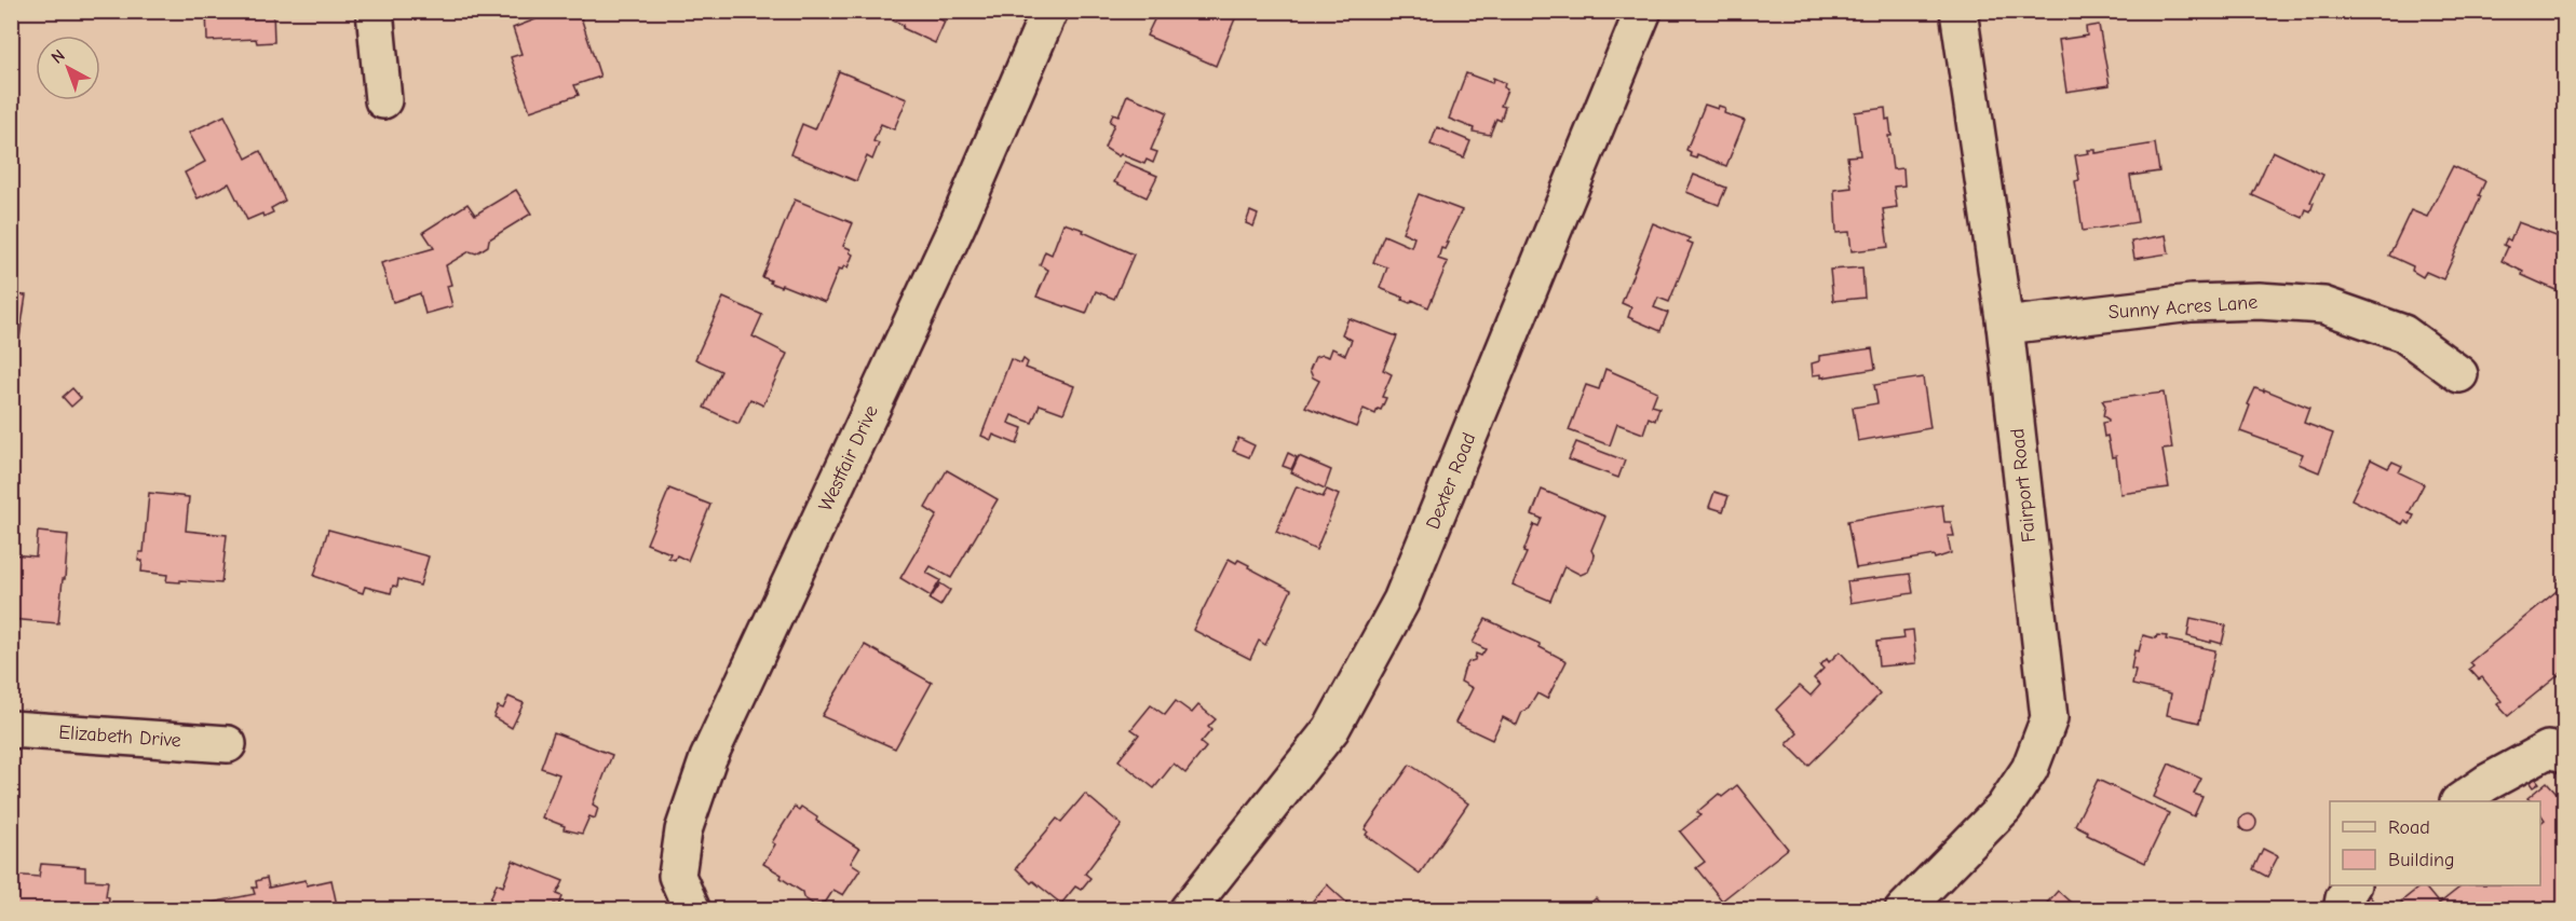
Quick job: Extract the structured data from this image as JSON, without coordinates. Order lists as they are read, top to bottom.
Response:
{
  "streets": {
    "street": [
      "Sunny Acres Lane",
      "Westfair Drive",
      "Dexter Road",
      "Fairport Road",
      "Elizabeth Drive"
    ]
  },
  "crossings": [
    ["Sunny Acres Lane", "Fairport Road"]
  ],
  "legend": ["Road", "Building"],
  "north": "top left"
}
